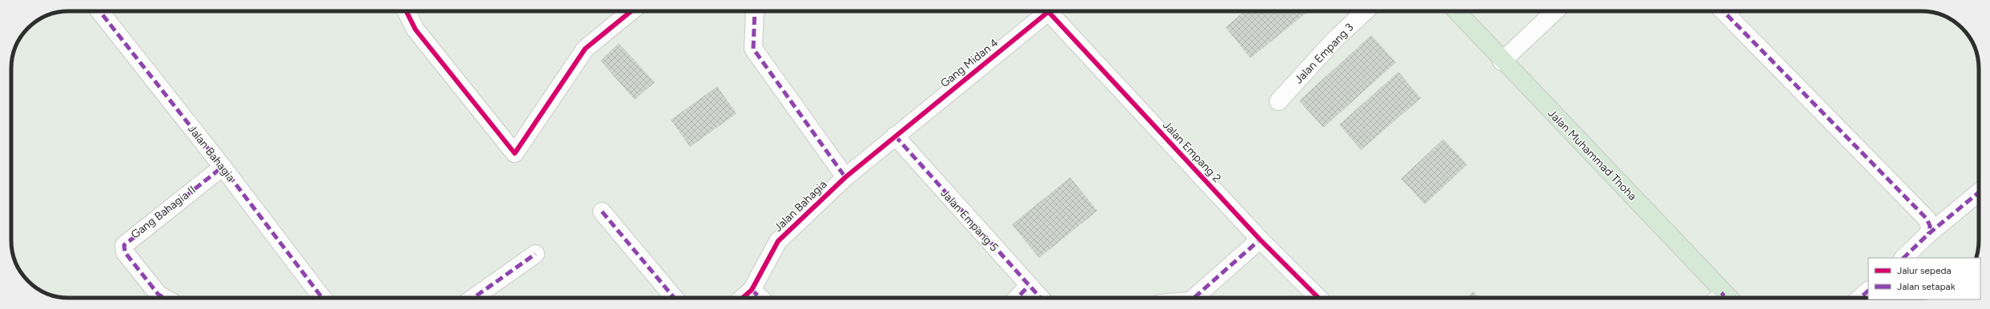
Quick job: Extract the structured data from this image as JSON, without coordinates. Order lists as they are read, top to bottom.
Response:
{
  "streets": {
    "main road": ["Jalan Muhammad Thoha"],
    "street": [
      "Jalan Empang 3",
      "Gang Midan 4",
      "Jalan Empang 2",
      "Jalan Bahagia",
      "Gang Bahagia II",
      "Jalan Empang 5"
    ]
  },
  "crossings": [
    ["Gang Midan 4", "Jalan Bahagia"],
    ["Gang Midan 4", "Jalan Empang 5"],
    ["Jalan Bahagia", "Gang Bahagia II"],
    ["Jalan Bahagia", "Jalan Empang 5"]
  ],
  "legend": ["Jalur sepeda", "Jalan setapak"]
}
